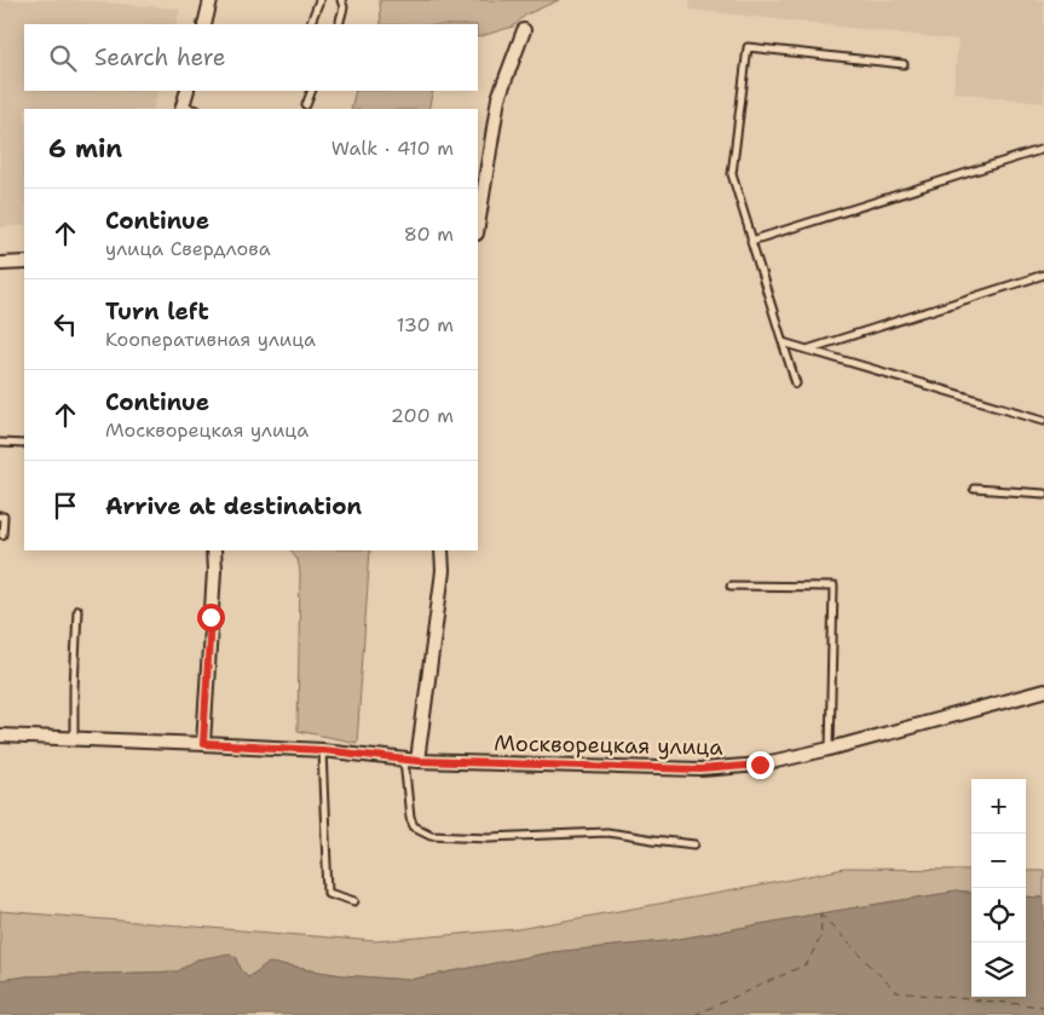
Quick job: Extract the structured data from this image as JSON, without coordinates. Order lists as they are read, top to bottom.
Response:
{
  "streets": {
    "street": ["Москворецкая улица"]
  },
  "page": {
    "search": "Search here",
    "heading": ["6 min", "Walk · 410 m"],
    "list": [
      ["Continue", "улица Свердлова", "80 m"],
      ["Turn left", "Кооперативная улица", "130 m"],
      ["Continue", "Москворецкая улица", "200 m"],
      "Arrive at destination"
    ],
    "map_buttons": ["+", "−"]
  }
}
